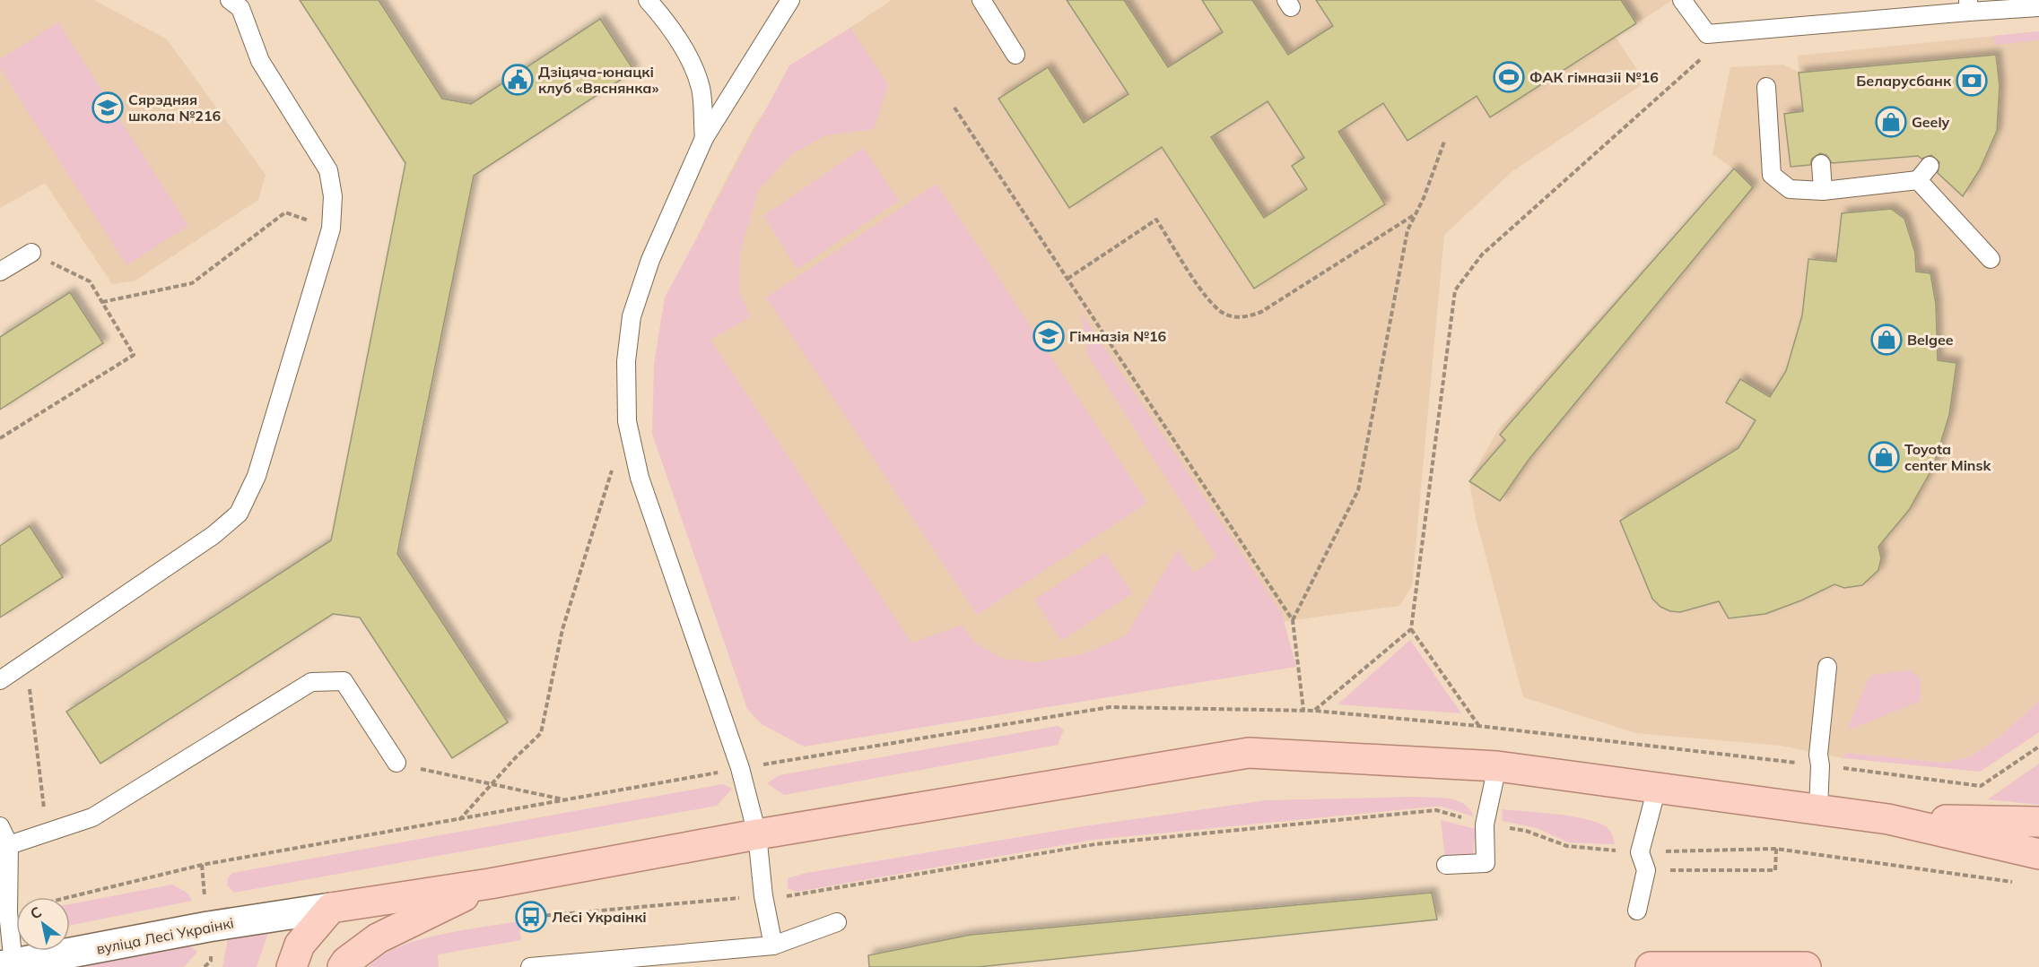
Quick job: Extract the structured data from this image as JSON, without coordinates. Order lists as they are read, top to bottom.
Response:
{
  "streets": {
    "street": ["вуліца Лесі Украінкі"]
  },
  "places": {
    "sports": ["ФАК гімназіі №16"],
    "public building": ["Дзіцяча-юнацкі клуб «Вяснянка»"],
    "bank": ["Беларусбанк"],
    "school or university": ["Сярэдняя школа №216", "Гімназія №16"],
    "shop": ["Geely", "Belgee", "Toyota center Minsk"],
    "bus stop": ["Лесі Украінкі"]
  },
  "north": "top left"
}
